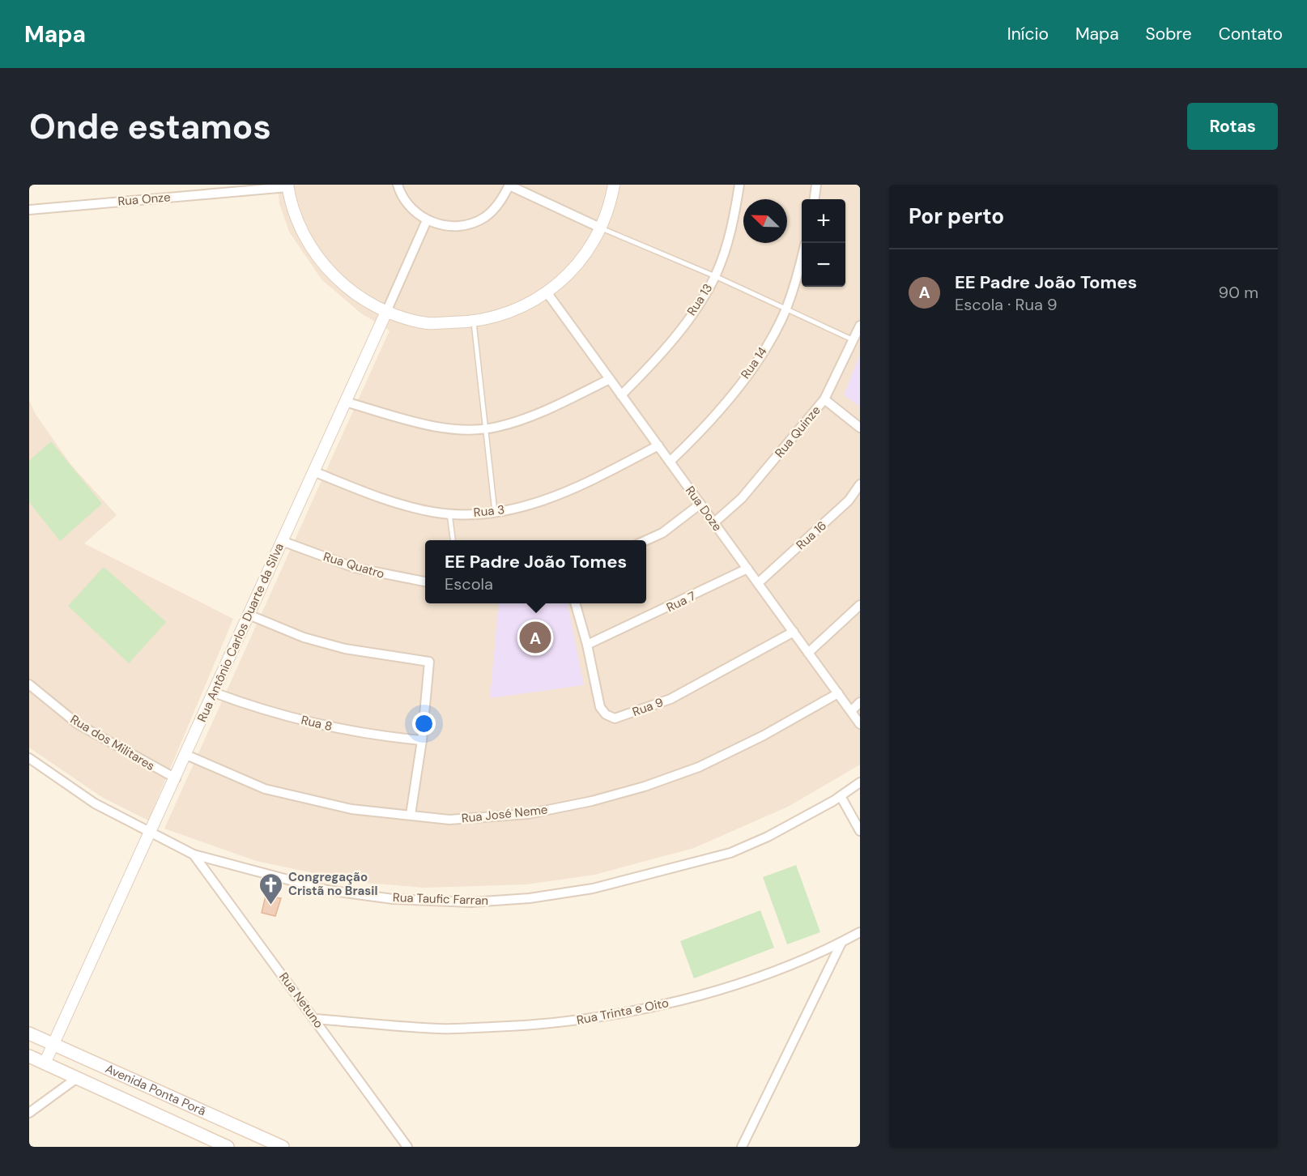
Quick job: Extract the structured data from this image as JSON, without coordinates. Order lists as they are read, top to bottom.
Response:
{
  "streets": {
    "main road": ["Avenida Ponta Porã"],
    "street": [
      "Rua Onze",
      "Rua 13",
      "Rua 14",
      "Rua Quinze",
      "Rua Doze",
      "Rua 3",
      "Rua 16",
      "Rua Quatro",
      "Rua 7",
      "Rua Antônio Carlos Duarte da Silva",
      "Rua 9",
      "Rua 8",
      "Rua dos Militares",
      "Rua José Neme",
      "Rua Taufic Farran",
      "Rua Netuno",
      "Rua Trinta e Oito"
    ]
  },
  "crossings": [
    ["Rua 13", "Rua Doze"],
    ["Rua 14", "Rua Doze"],
    ["Rua Quinze", "Rua Doze"],
    ["Rua Doze", "Rua 3"],
    ["Rua Doze", "Rua 16"],
    ["Rua Doze", "Rua 7"],
    ["Rua Doze", "Rua 9"],
    ["Rua Doze", "Rua José Neme"],
    ["Rua 3", "Rua Antônio Carlos Duarte da Silva"],
    ["Rua Quatro", "Rua Antônio Carlos Duarte da Silva"],
    ["Rua 7", "Rua 9"],
    ["Rua Antônio Carlos Duarte da Silva", "Rua 8"],
    ["Rua Antônio Carlos Duarte da Silva", "Rua dos Militares"],
    ["Rua Antônio Carlos Duarte da Silva", "Rua José Neme"],
    ["Rua Antônio Carlos Duarte da Silva", "Rua Taufic Farran"],
    ["Rua Antônio Carlos Duarte da Silva", "Avenida Ponta Porã"],
    ["Rua Taufic Farran", "Rua Netuno"],
    ["Rua Netuno", "Rua Trinta e Oito"]
  ],
  "places": {
    "church": ["Congregação Cristã no Brasil"]
  },
  "north": "top left",
  "page": {
    "header": "Mapa",
    "nav": [
      "Início",
      "Mapa",
      "Sobre",
      "Contato"
    ],
    "buttons": "Rotas",
    "title": "Onde estamos",
    "heading": "Por perto",
    "map_buttons": ["+", "−"],
    "list": [
      {
        "mark": "A",
        "name": "EE Padre João Tomes",
        "note": "Escola · Rua 9",
        "value": "90 m"
      }
    ],
    "popup": ["EE Padre João Tomes", "Escola"],
    "pins": "A"
  }
}
